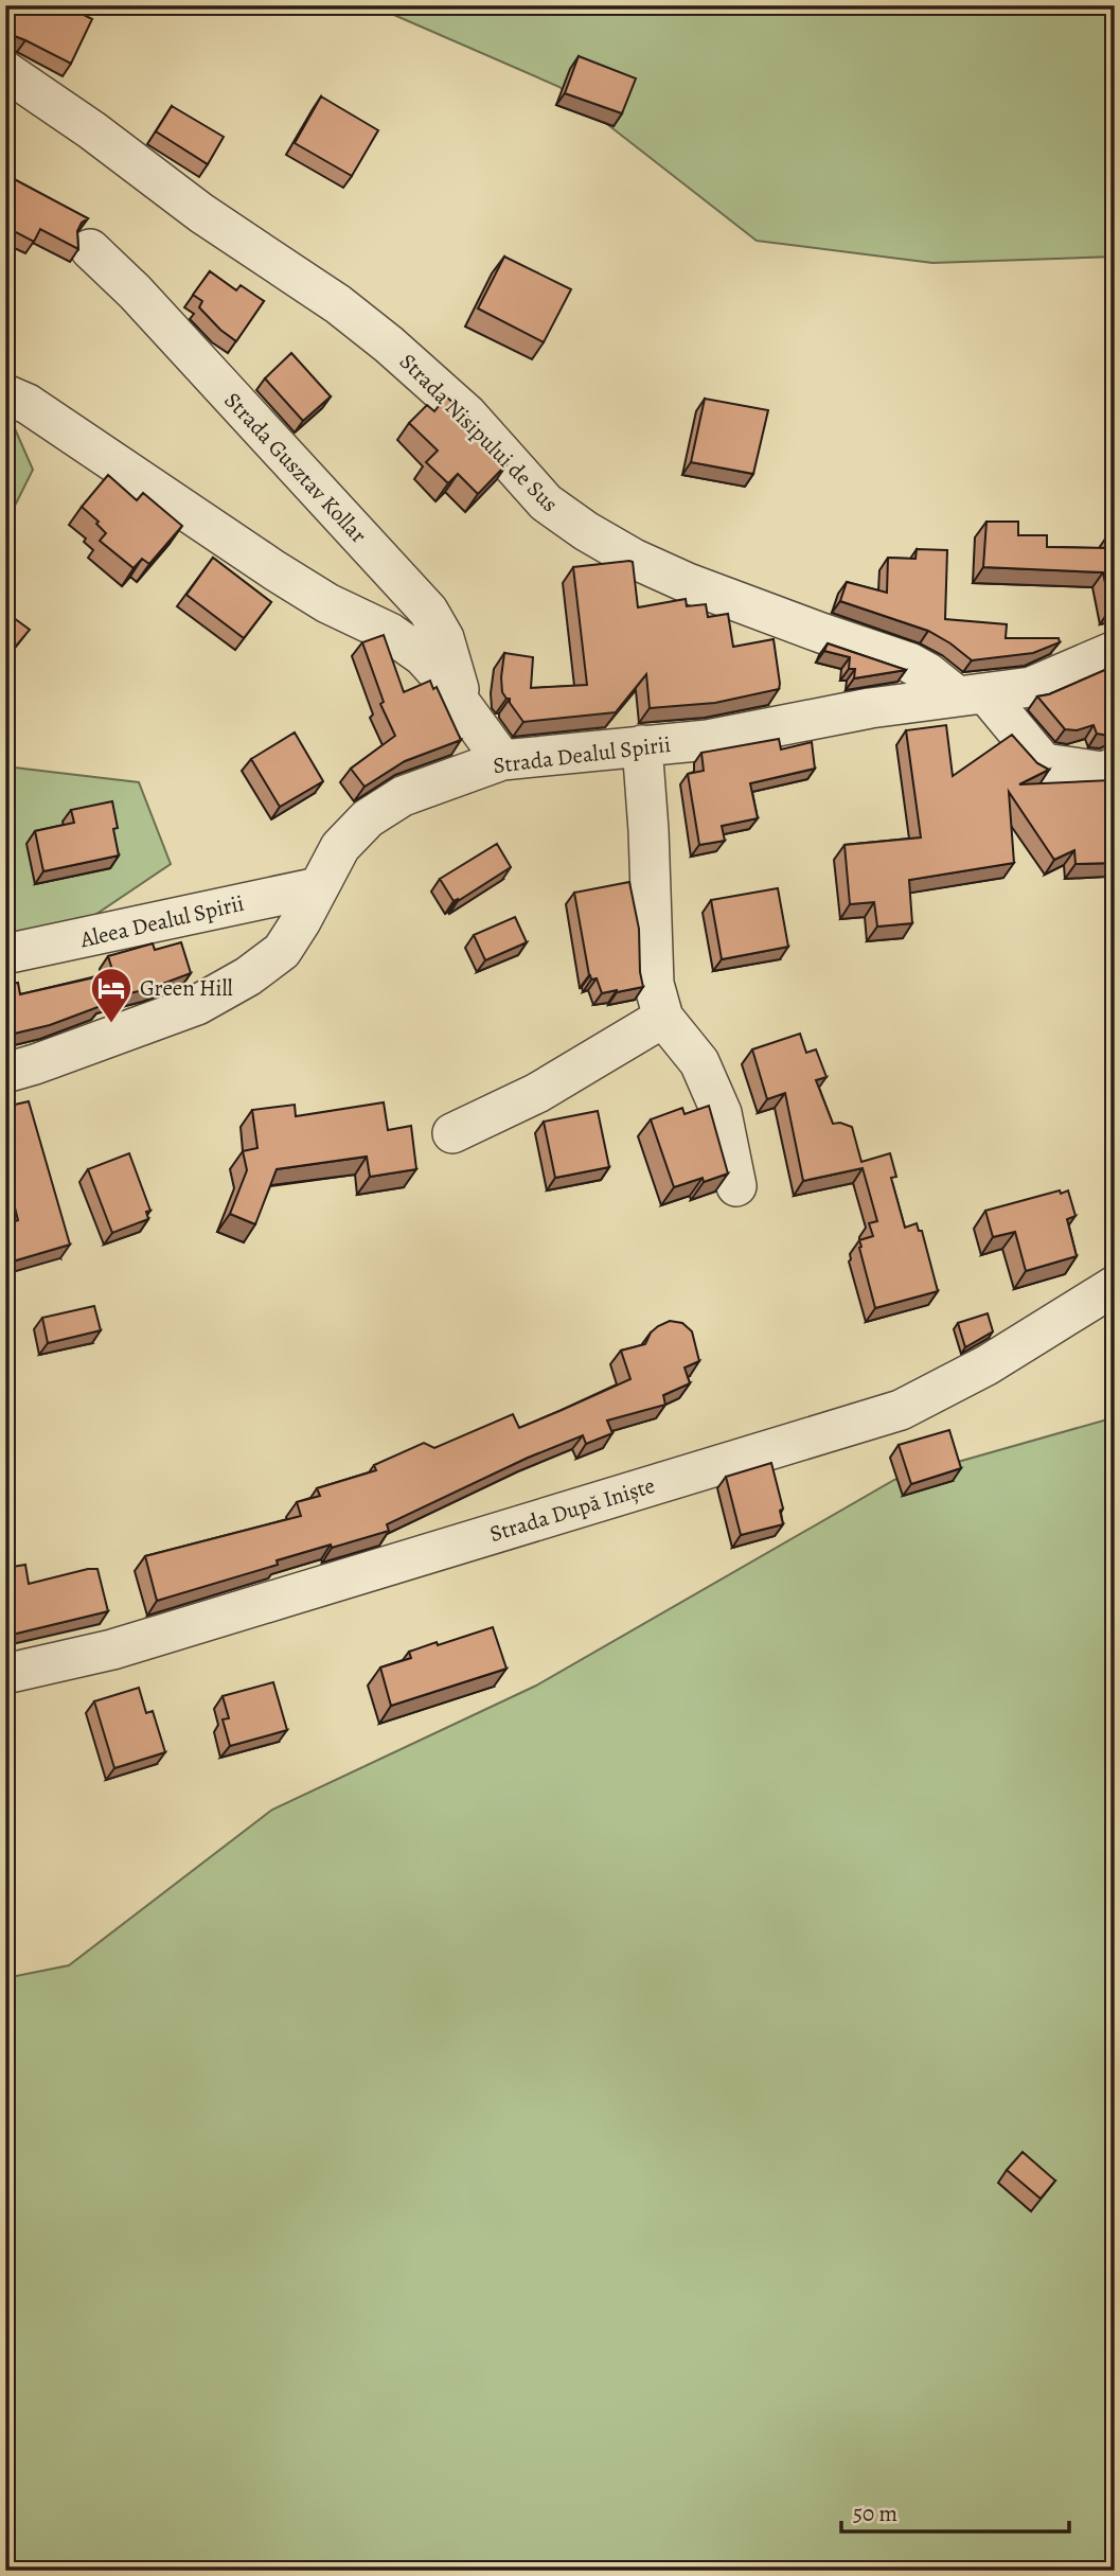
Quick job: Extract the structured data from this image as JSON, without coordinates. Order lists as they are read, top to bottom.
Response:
{
  "streets": {
    "street": [
      "Strada Nisipului de Sus",
      "Strada Gusztav Kollar",
      "Strada Dealul Spirii",
      "Aleea Dealul Spirii",
      "Strada După Iniște"
    ]
  },
  "crossings": [
    ["Strada Nisipului de Sus", "Strada Dealul Spirii"],
    ["Strada Gusztav Kollar", "Strada Dealul Spirii"],
    ["Strada Dealul Spirii", "Aleea Dealul Spirii"]
  ],
  "places": {
    "hotel": ["Green Hill"]
  },
  "scale_bar": "50 m"
}
